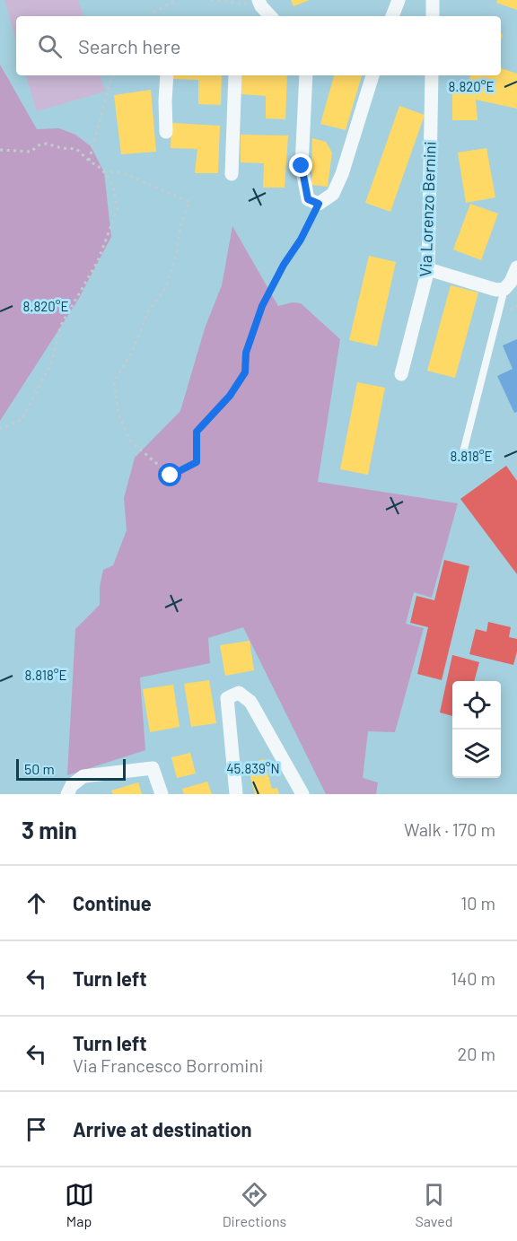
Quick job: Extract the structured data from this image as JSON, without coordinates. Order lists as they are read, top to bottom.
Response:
{
  "streets": {
    "street": ["Via Lorenzo Bernini"]
  },
  "scale_bar": "50 m",
  "page": {
    "search": "Search here",
    "scale": "50 m",
    "heading": ["3 min", "Walk · 170 m"],
    "list": [
      ["Continue", "10 m"],
      ["Turn left", "140 m"],
      ["Turn left", "Via Francesco Borromini", "20 m"],
      "Arrive at destination"
    ],
    "nav": ["Map", "Directions", "Saved"]
  },
  "coordinates": ["8.820°E", "8.818°E", "45.839°N"]
}
